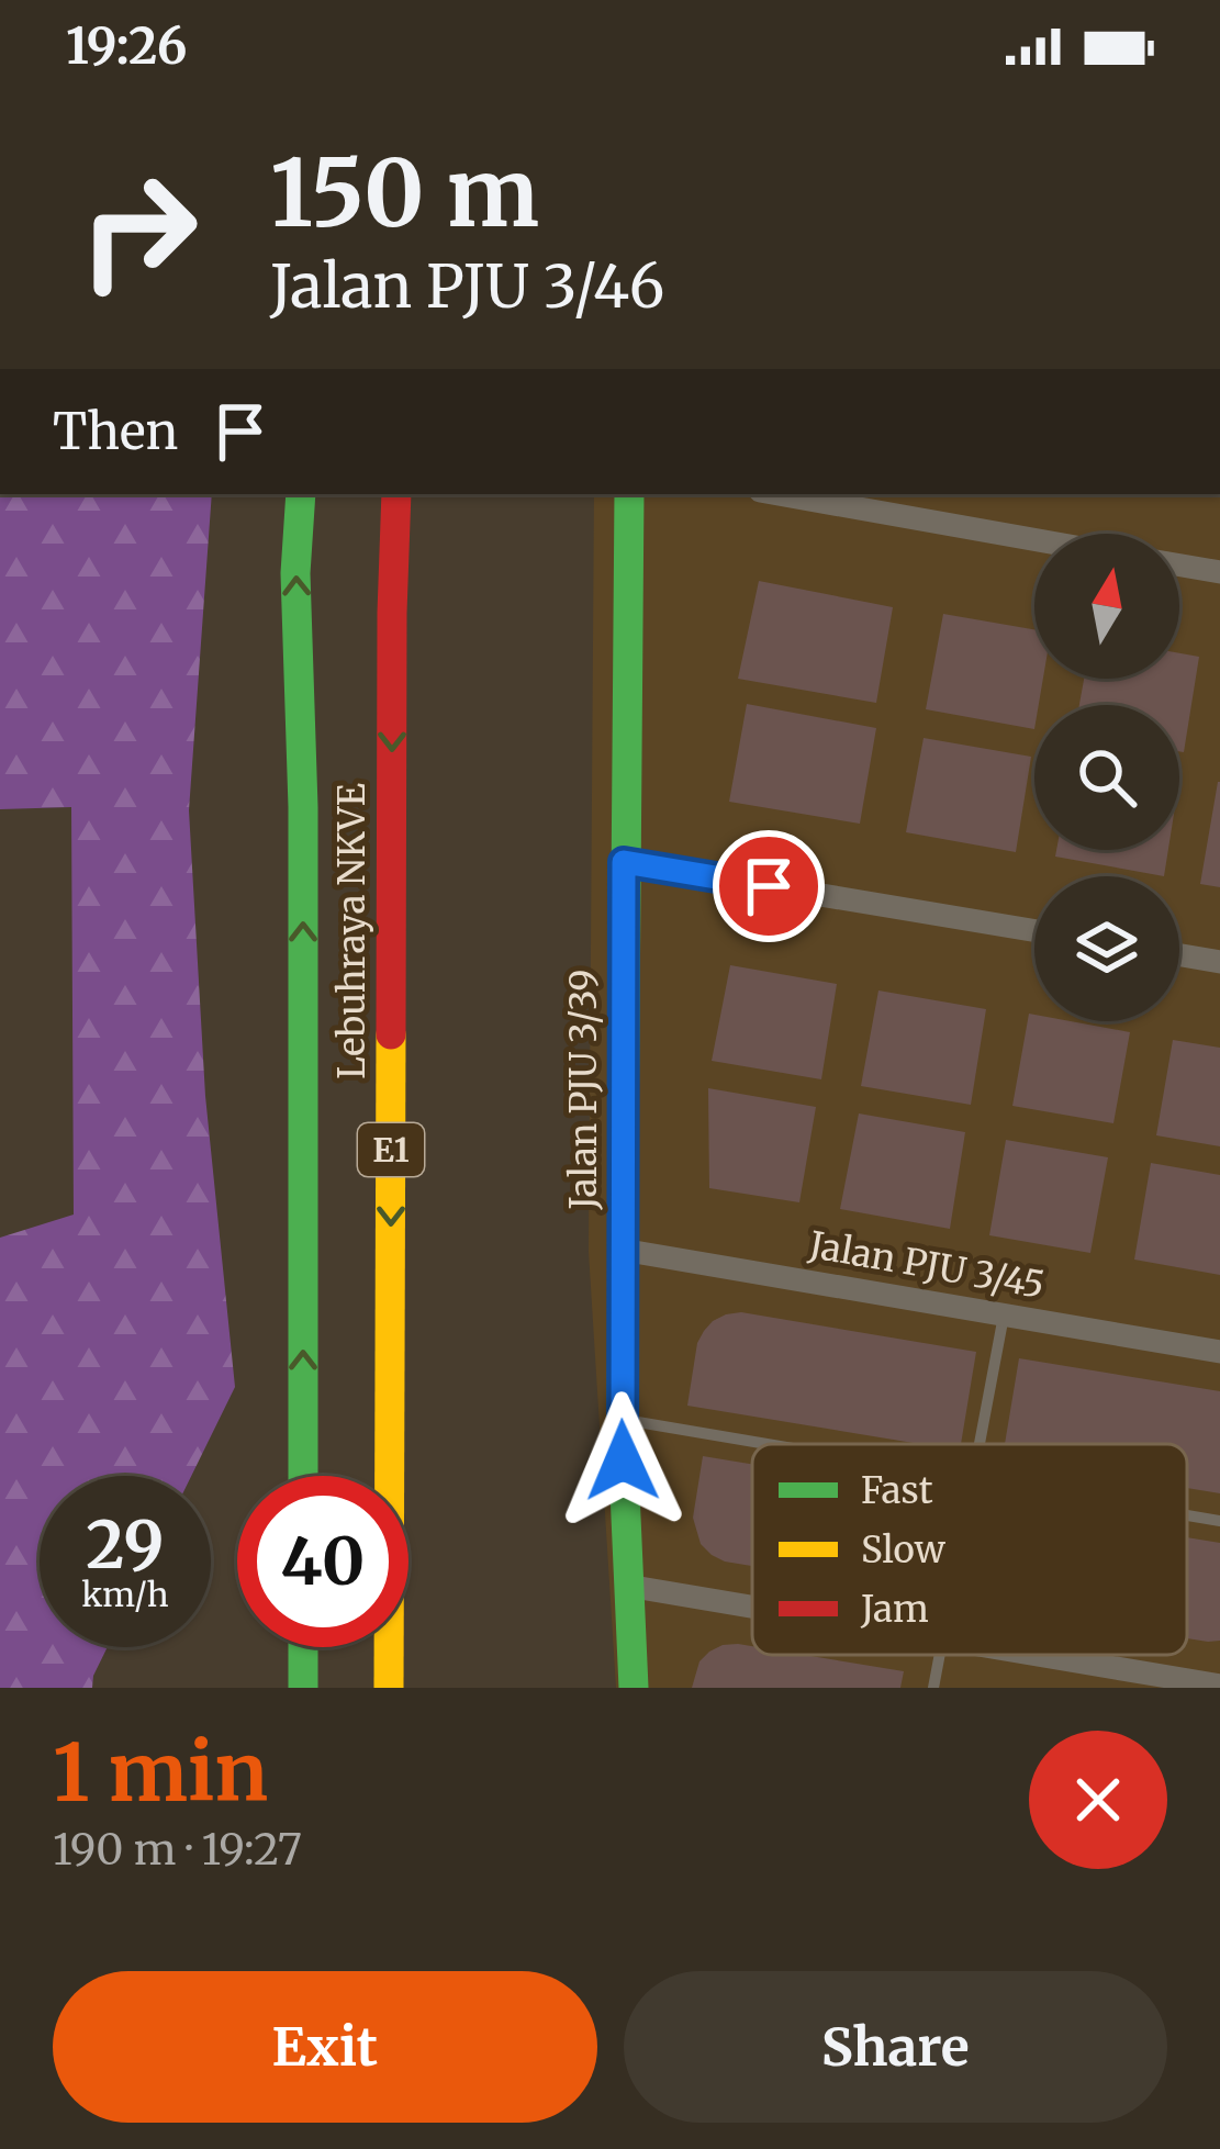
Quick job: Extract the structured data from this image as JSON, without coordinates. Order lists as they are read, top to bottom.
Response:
{
  "streets": {
    "main road": ["Lebuhraya NKVE", "Jalan PJU 3/39", "E1"],
    "street": ["Jalan PJU 3/45"]
  },
  "crossings": [
    ["Jalan PJU 3/39", "Jalan PJU 3/45"]
  ],
  "legend": ["Fast", "Slow", "Jam"],
  "north": "top",
  "page": {
    "status": "19:26",
    "turn": ["150 m", "Jalan PJU 3/46"],
    "then": "Then",
    "speed": "29 km/h",
    "limit": "40",
    "heading": ["1 min", "190 m · 19:27"],
    "buttons": ["Exit", "Share"]
  }
}
